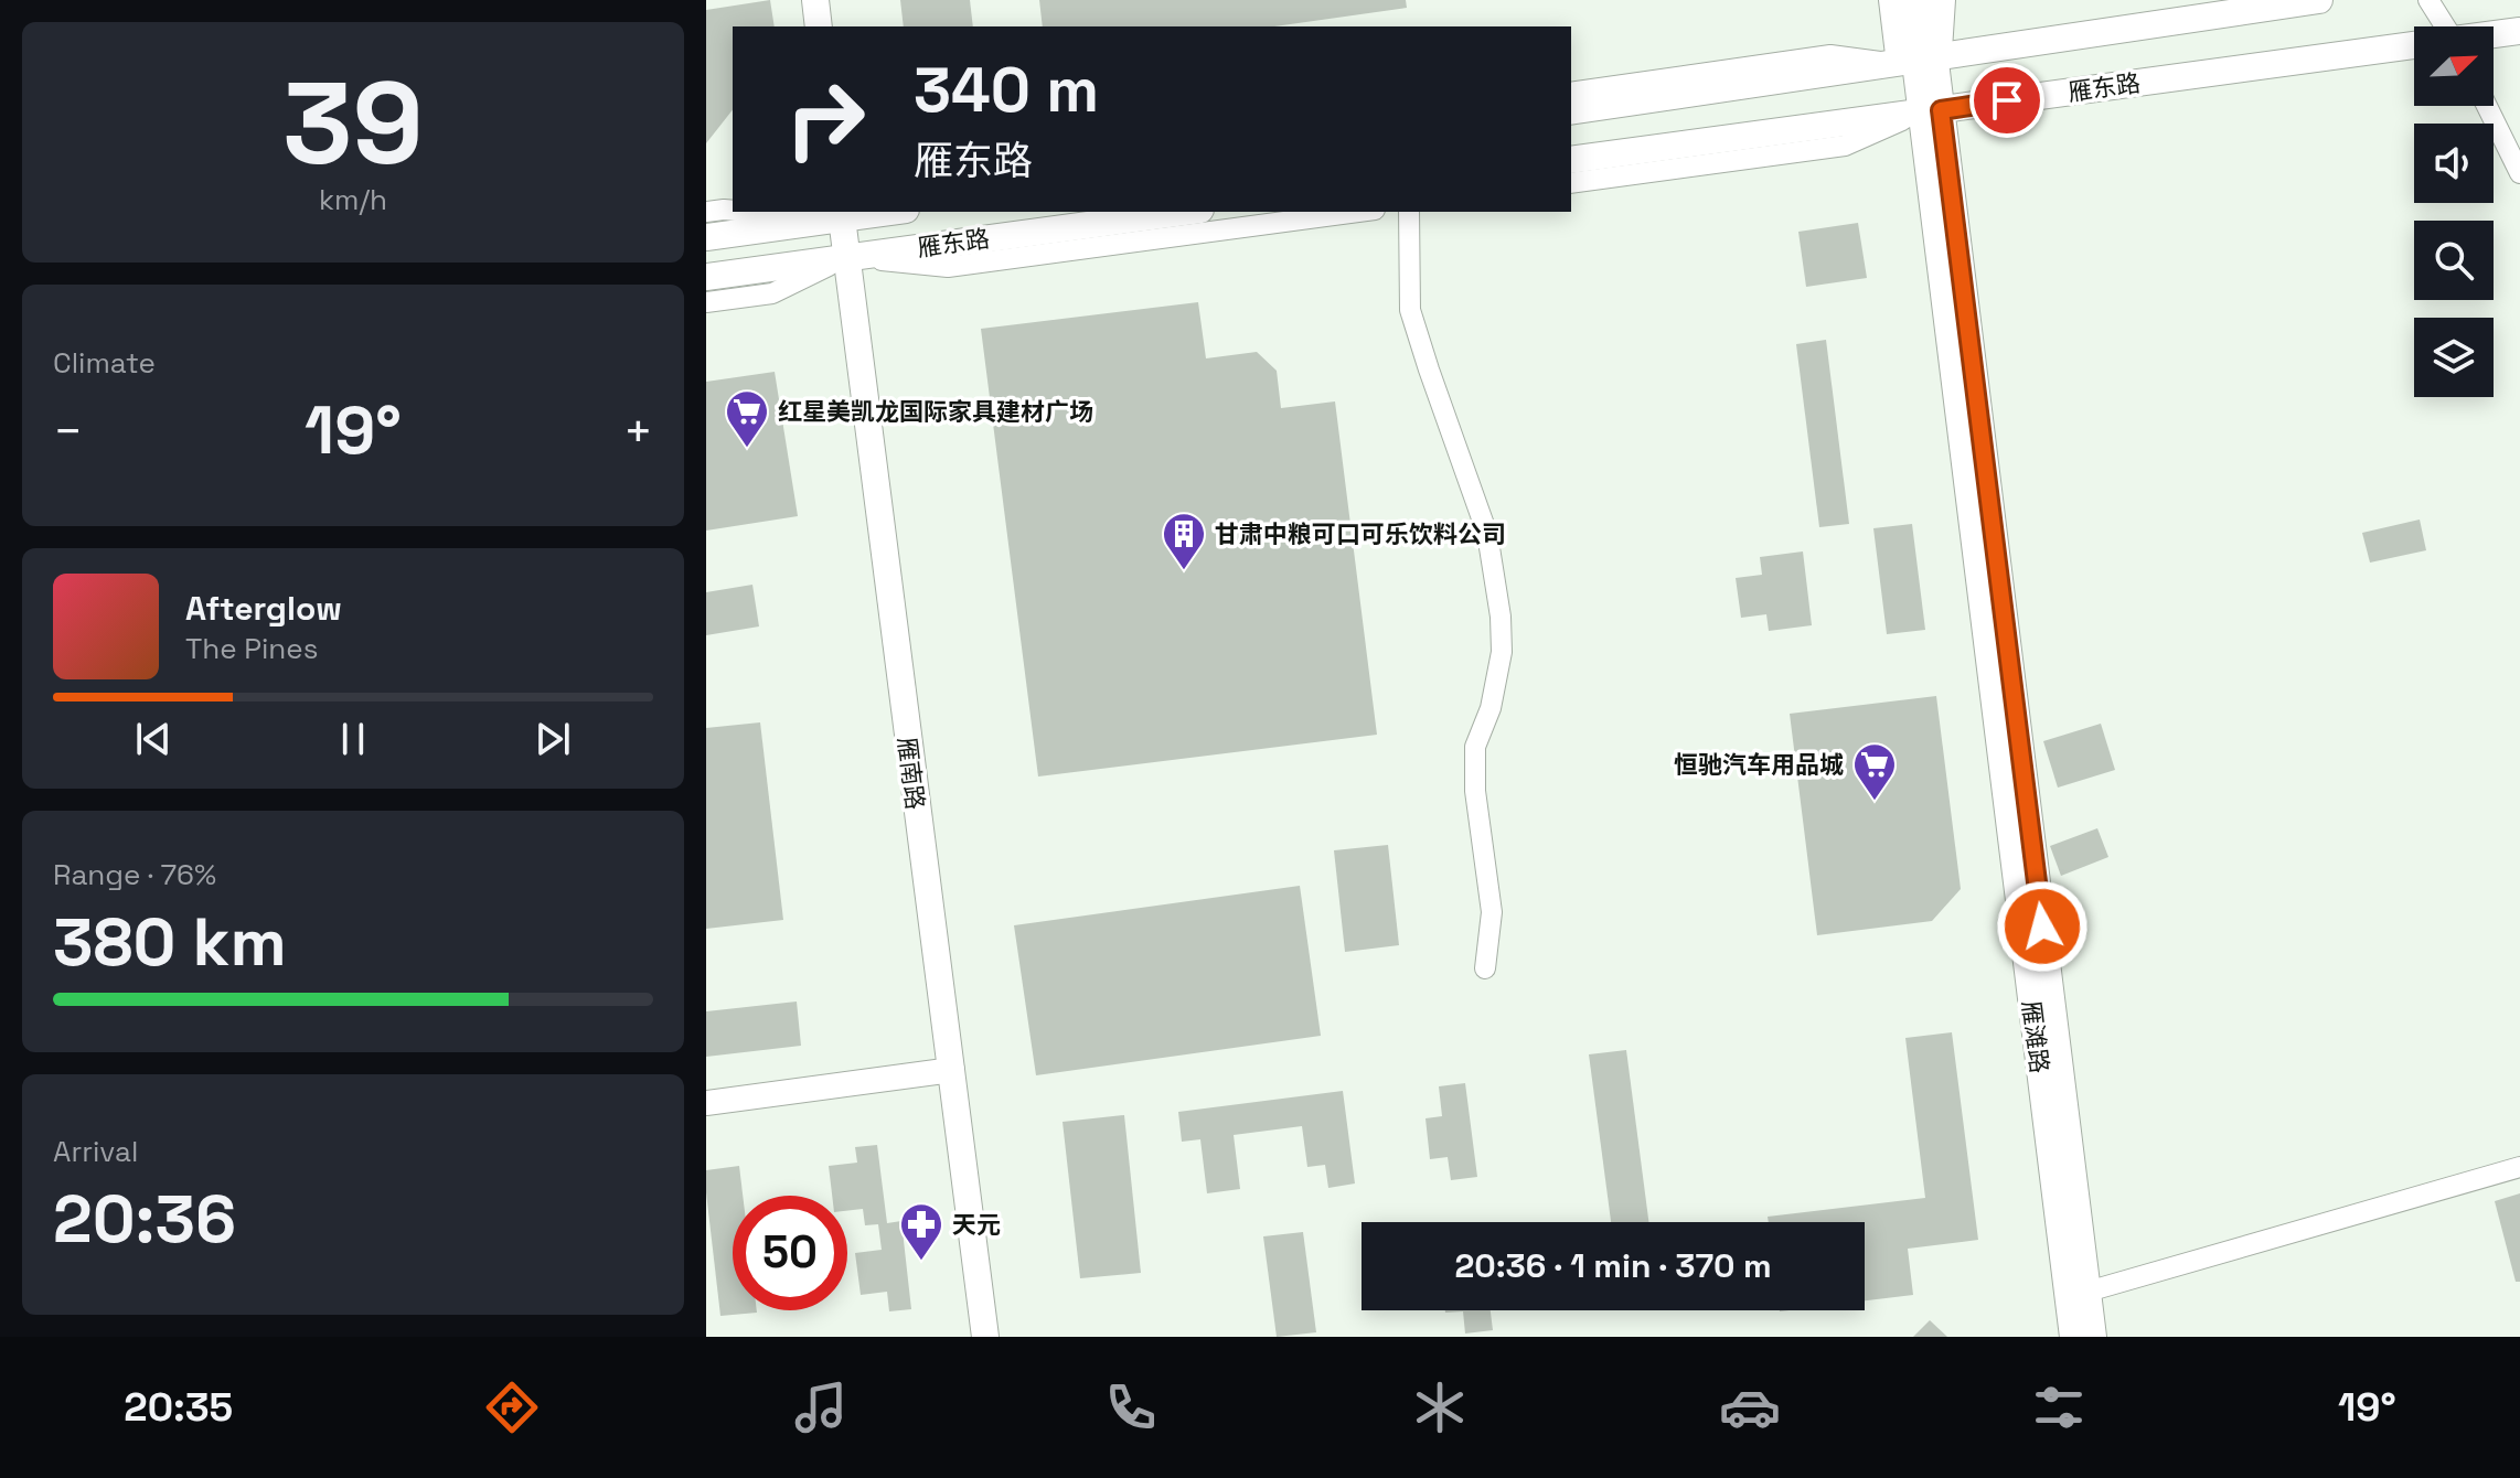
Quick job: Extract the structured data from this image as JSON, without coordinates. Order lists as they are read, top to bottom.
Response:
{
  "streets": {
    "main road": ["雁东路", "雁南路", "雁滩路"]
  },
  "crossings": [
    ["雁东路", "雁南路"],
    ["雁东路", "雁滩路"]
  ],
  "places": {
    "supermarket": ["红星美凯龙国际家具建材广场", "恒驰汽车用品城"],
    "building": ["甘肃中粮可口可乐饮料公司"],
    "pharmacy": ["天元"]
  },
  "north": "top right",
  "page": {
    "tile": [
      ["39", "km/h"],
      "Climate",
      ["Range · 76%", "380 km"],
      ["Arrival", "20:36"]
    ],
    "turn": ["340 m", "雁东路"],
    "heat": ["−", "19°", "+"],
    "song": ["Afterglow", "The Pines"],
    "limit": "50",
    "trip": "20:36 · 1 min · 370 m",
    "tabs": ["20:35", "19°"]
  }
}
